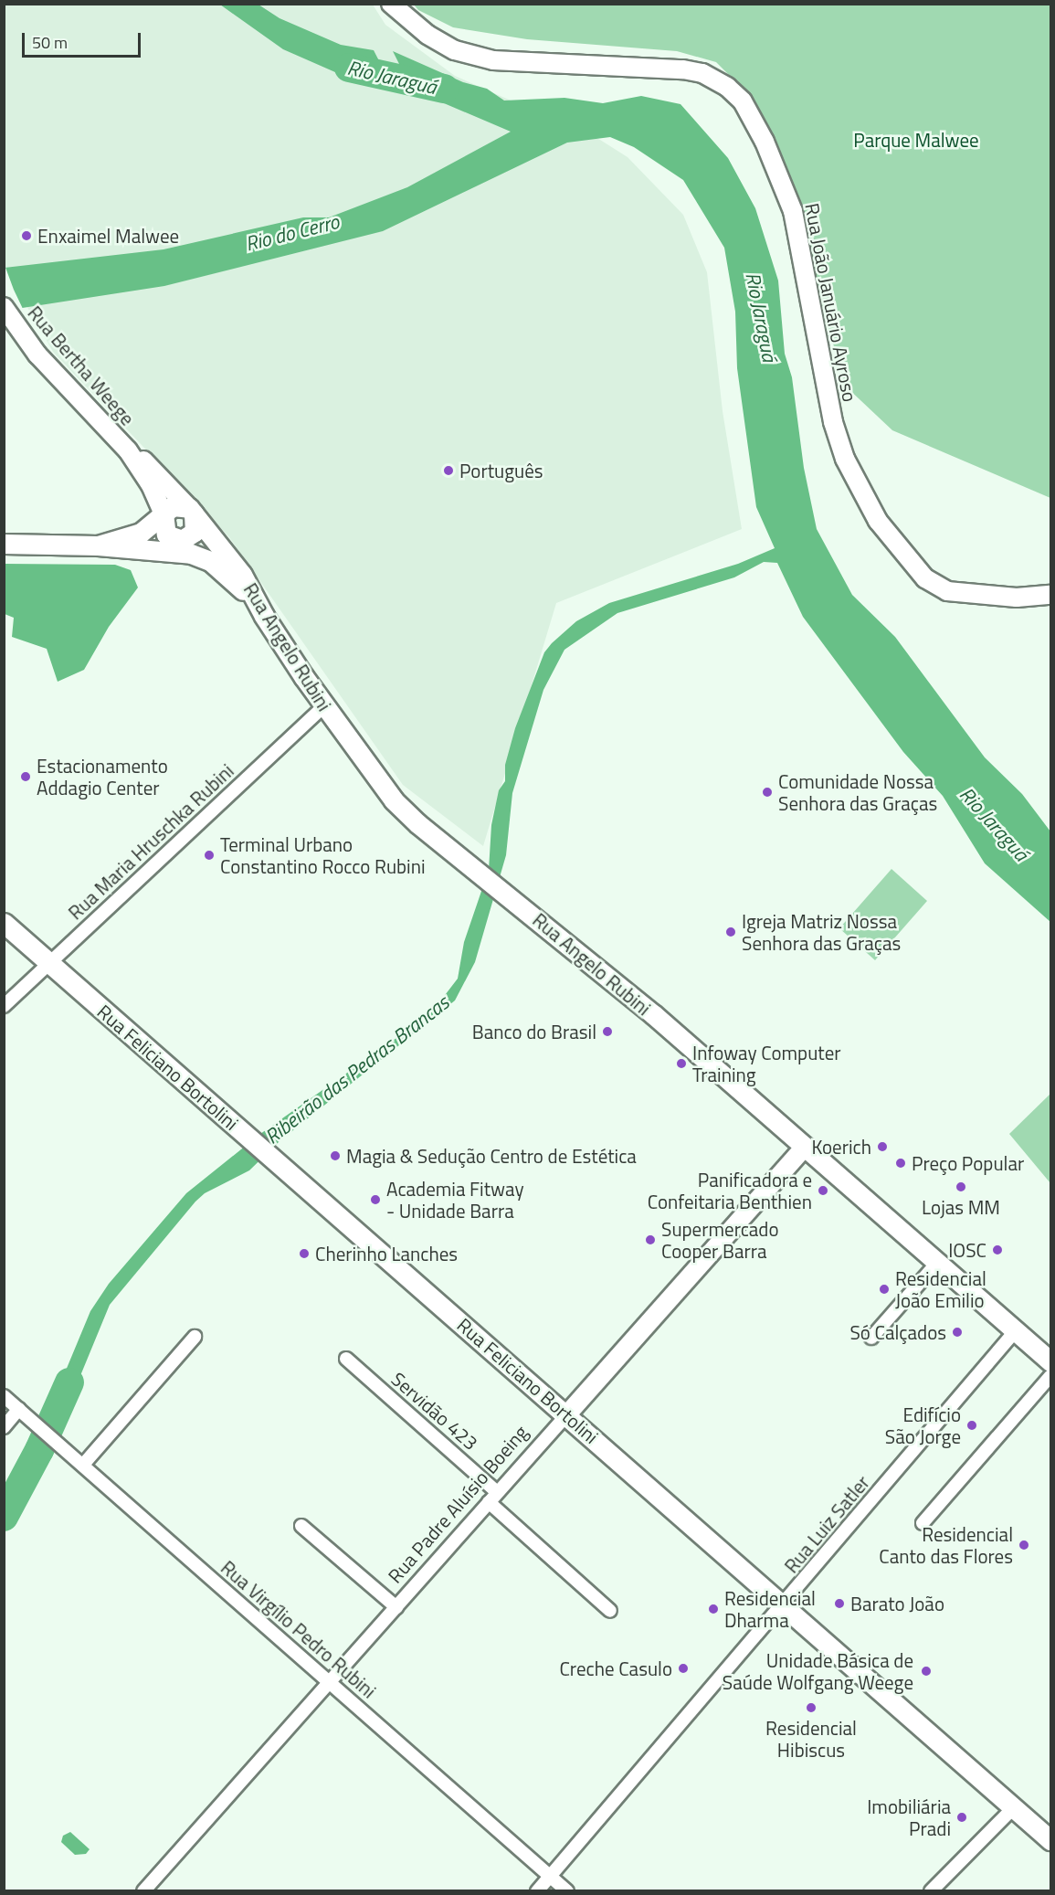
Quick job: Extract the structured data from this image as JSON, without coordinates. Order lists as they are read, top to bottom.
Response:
{
  "streets": {
    "main road": [
      "Rua João Januário Ayroso",
      "Rua Bertha Weege",
      "Rua Angelo Rubini",
      "Rua Feliciano Bortolini",
      "Rua Padre Aluísio Boeing"
    ],
    "street": [
      "Rua Maria Hruschka Rubini",
      "Servidão 423",
      "Rua Luiz Satler",
      "Rua Virgílio Pedro Rubini"
    ]
  },
  "crossings": [
    ["Rua Bertha Weege", "Rua Angelo Rubini"],
    ["Rua Angelo Rubini", "Rua Maria Hruschka Rubini"],
    ["Rua Angelo Rubini", "Rua Padre Aluísio Boeing"],
    ["Rua Angelo Rubini", "Rua Luiz Satler"],
    ["Rua Maria Hruschka Rubini", "Rua Feliciano Bortolini"],
    ["Rua Feliciano Bortolini", "Rua Padre Aluísio Boeing"],
    ["Rua Feliciano Bortolini", "Rua Luiz Satler"],
    ["Servidão 423", "Rua Padre Aluísio Boeing"],
    ["Rua Padre Aluísio Boeing", "Rua Virgílio Pedro Rubini"],
    ["Rua Luiz Satler", "Rua Virgílio Pedro Rubini"]
  ],
  "water": ["Rio Jaraguá", "Rio do Cerro", "Ribeirão das Pedras Brancas"],
  "parks": ["Parque Malwee"],
  "places": [
    "Enxaimel Malwee",
    "Português",
    "Estacionamento Addagio Center",
    "Comunidade Nossa Senhora das Graças",
    "Terminal Urbano Constantino Rocco Rubini",
    "Igreja Matriz Nossa Senhora das Graças",
    "Banco do Brasil",
    "Infoway Computer Training",
    "Koerich",
    "Magia & Sedução Centro de Estética",
    "Preço Popular",
    "Lojas MM",
    "Panificadora e Confeitaria Benthien",
    "Academia Fitway - Unidade Barra",
    "Supermercado Cooper Barra",
    "IOSC",
    "Cherinho Lanches",
    "Residencial João Emilio",
    "Só Calçados",
    "Edifício São Jorge",
    "Residencial Canto das Flores",
    "Barato João",
    "Residencial Dharma",
    "Creche Casulo",
    "Unidade Básica de Saúde Wolfgang Weege",
    "Residencial Hibiscus",
    "Imobiliária Pradi"
  ],
  "scale_bar": "50 m"
}
